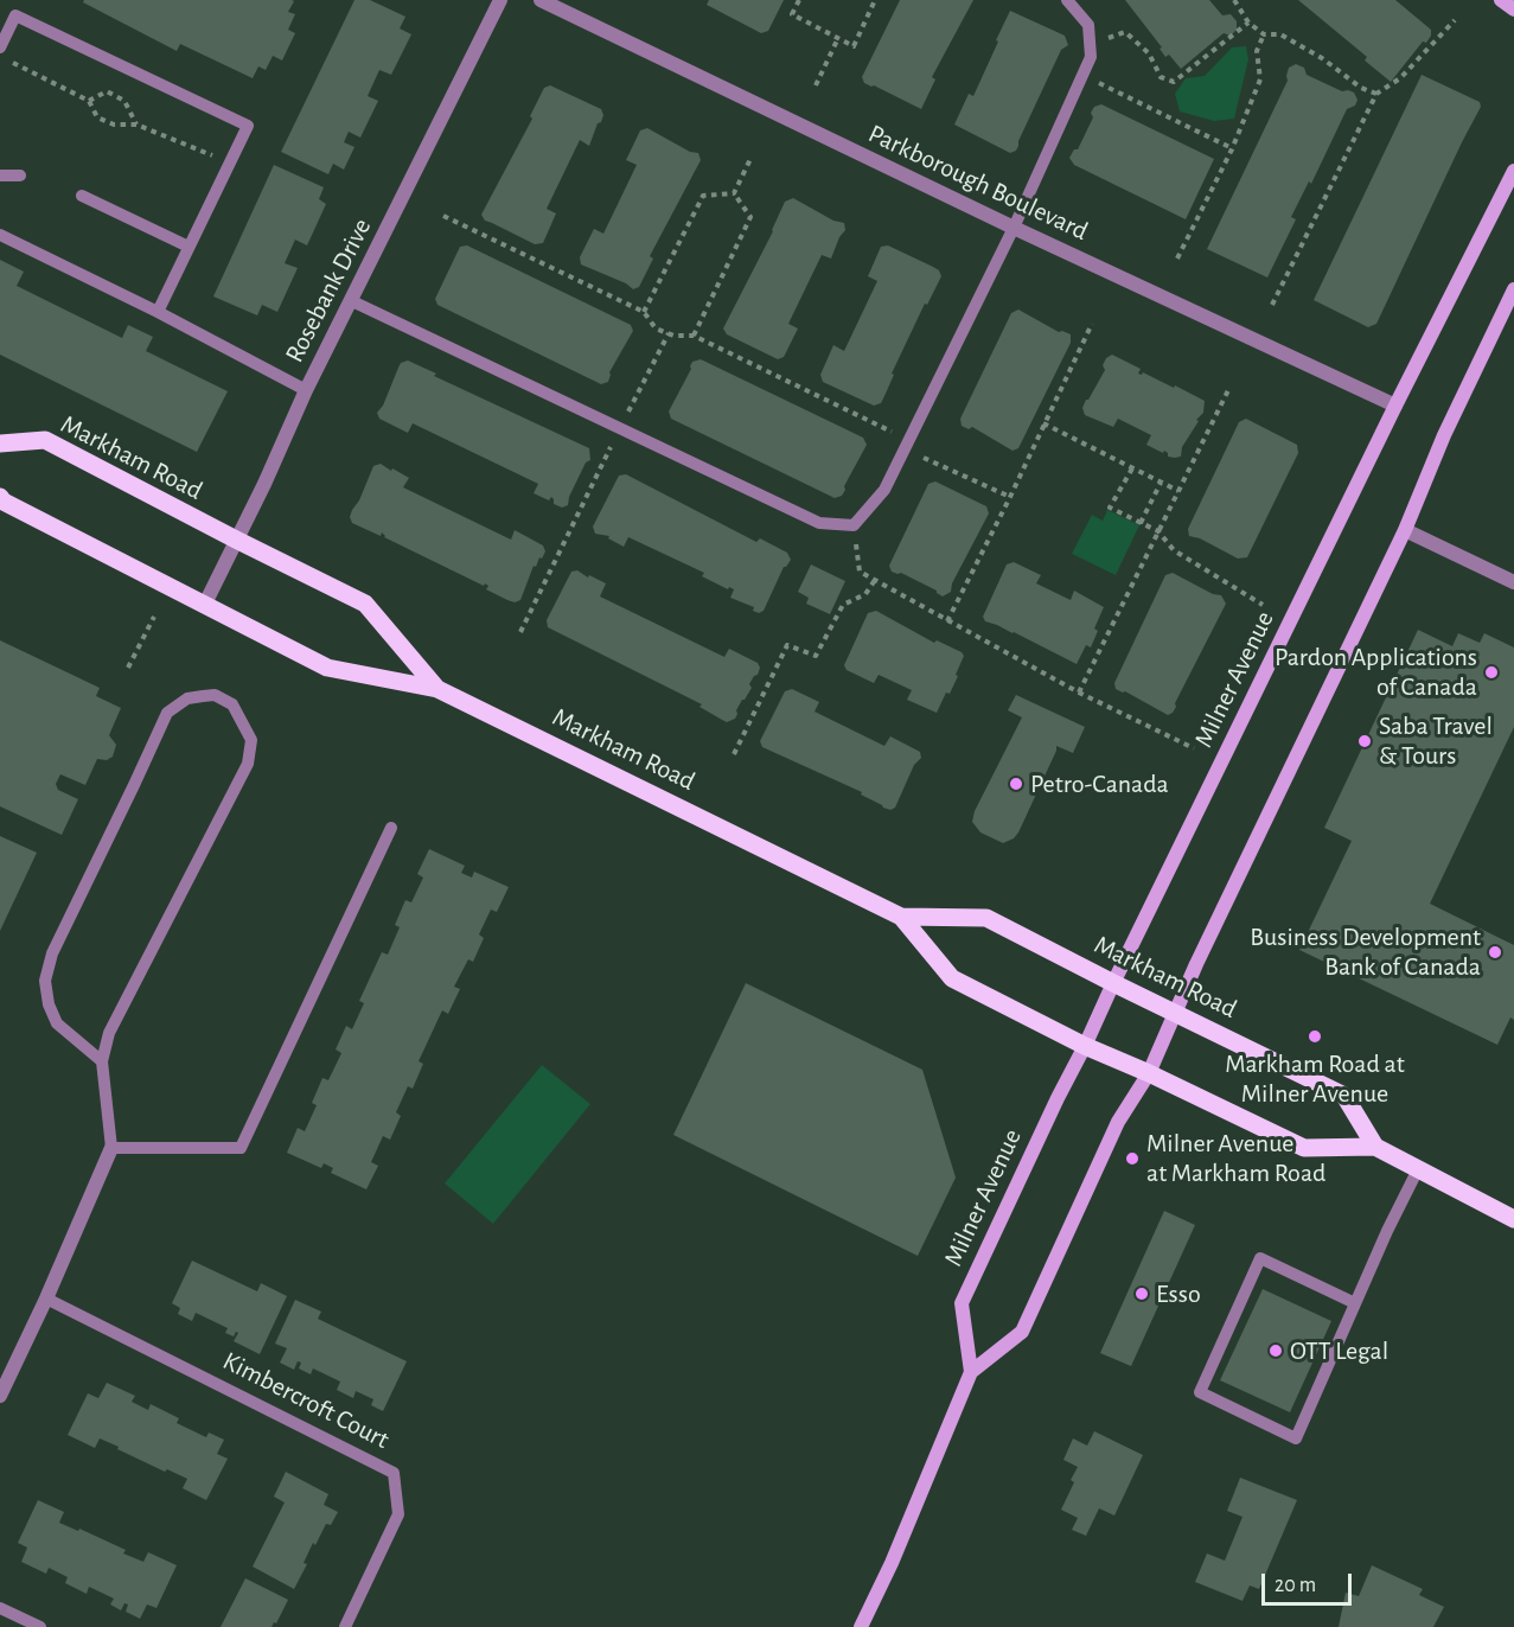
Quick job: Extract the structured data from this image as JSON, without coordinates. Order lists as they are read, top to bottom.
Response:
{
  "streets": {
    "main road": ["Markham Road", "Milner Avenue"],
    "street": ["Parkborough Boulevard", "Rosebank Drive"],
    "lane": ["Kimbercroft Court"]
  },
  "crossings": [
    ["Parkborough Boulevard", "Milner Avenue"],
    ["Rosebank Drive", "Markham Road"],
    ["Markham Road", "Milner Avenue"]
  ],
  "places": [
    "Pardon Applications of Canada",
    "Saba Travel & Tours",
    "Petro-Canada",
    "Business Development Bank of Canada",
    "Markham Road at Milner Avenue",
    "Milner Avenue at Markham Road",
    "Esso",
    "OTT Legal"
  ],
  "scale_bar": "20 m"
}
